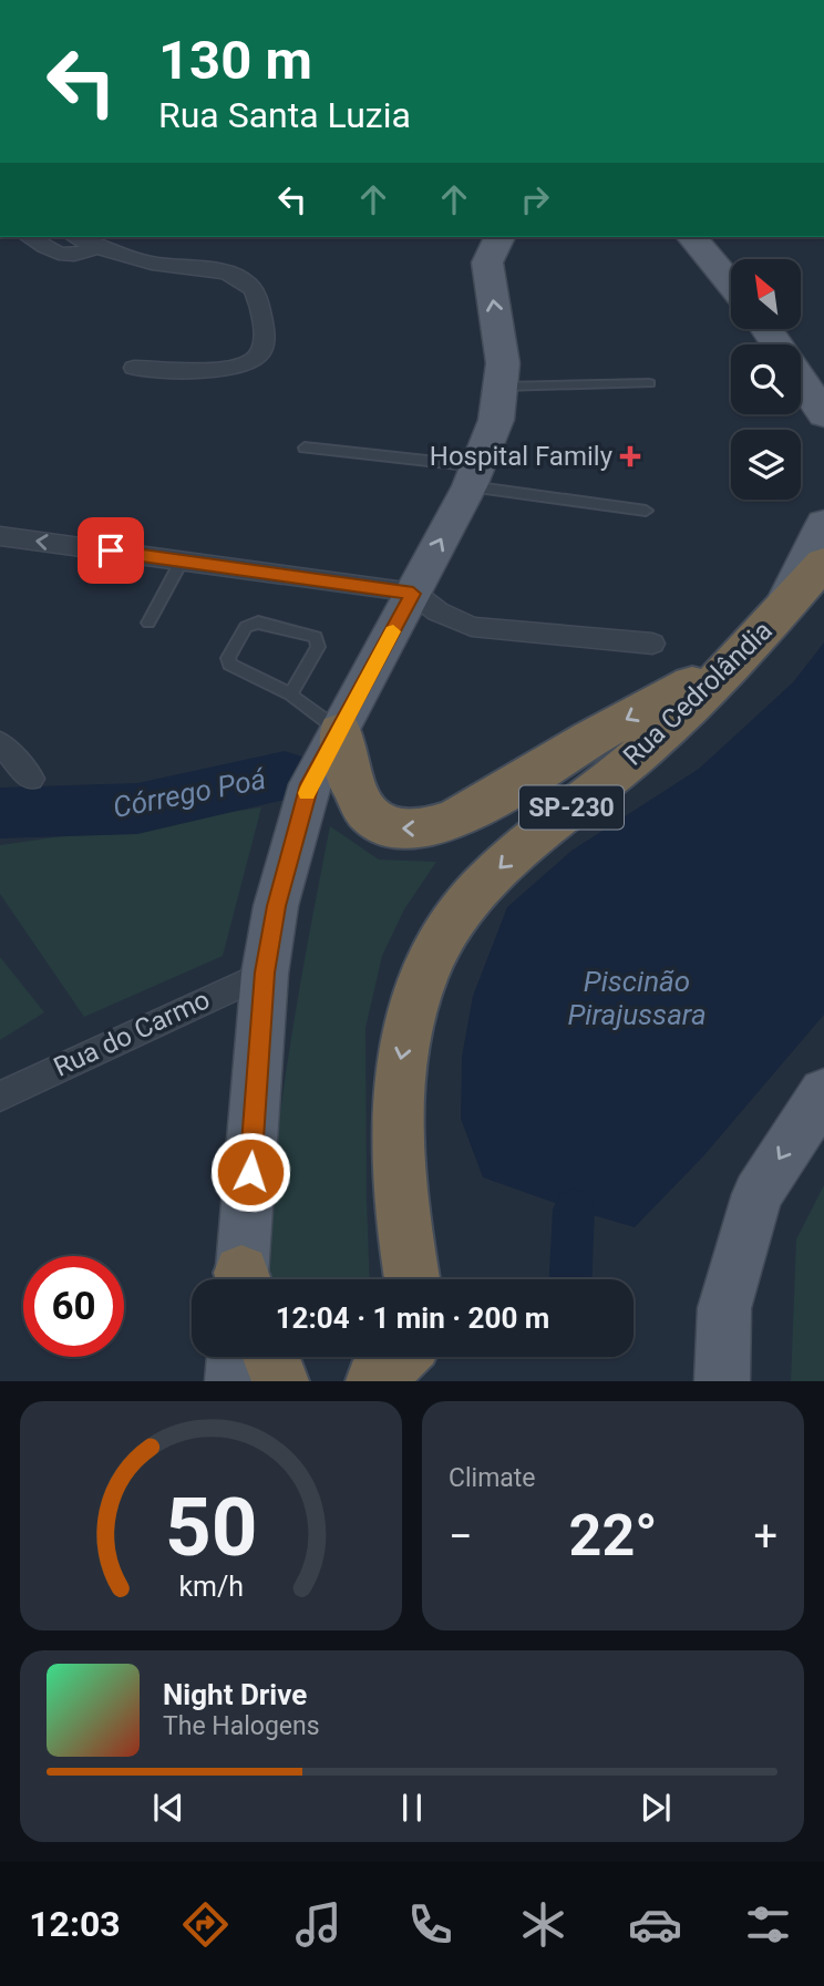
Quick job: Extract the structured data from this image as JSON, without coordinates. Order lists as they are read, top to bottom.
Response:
{
  "streets": {
    "highway": ["Rua Cedrolândia", "SP-230"],
    "street": ["Rua do Carmo"]
  },
  "water": ["Córrego Poá", "Piscinão Pirajussara"],
  "places": {
    "health": ["Hospital Family"]
  },
  "north": "top left",
  "page": {
    "turn": ["130 m", "Rua Santa Luzia"],
    "limit": "60",
    "trip": "12:04 · 1 min · 200 m",
    "tile": "Climate",
    "heat": ["−", "22°", "+"],
    "song": ["Night Drive", "The Halogens"],
    "tabs": "12:03",
    "gauge": ["50", "km/h"]
  }
}
